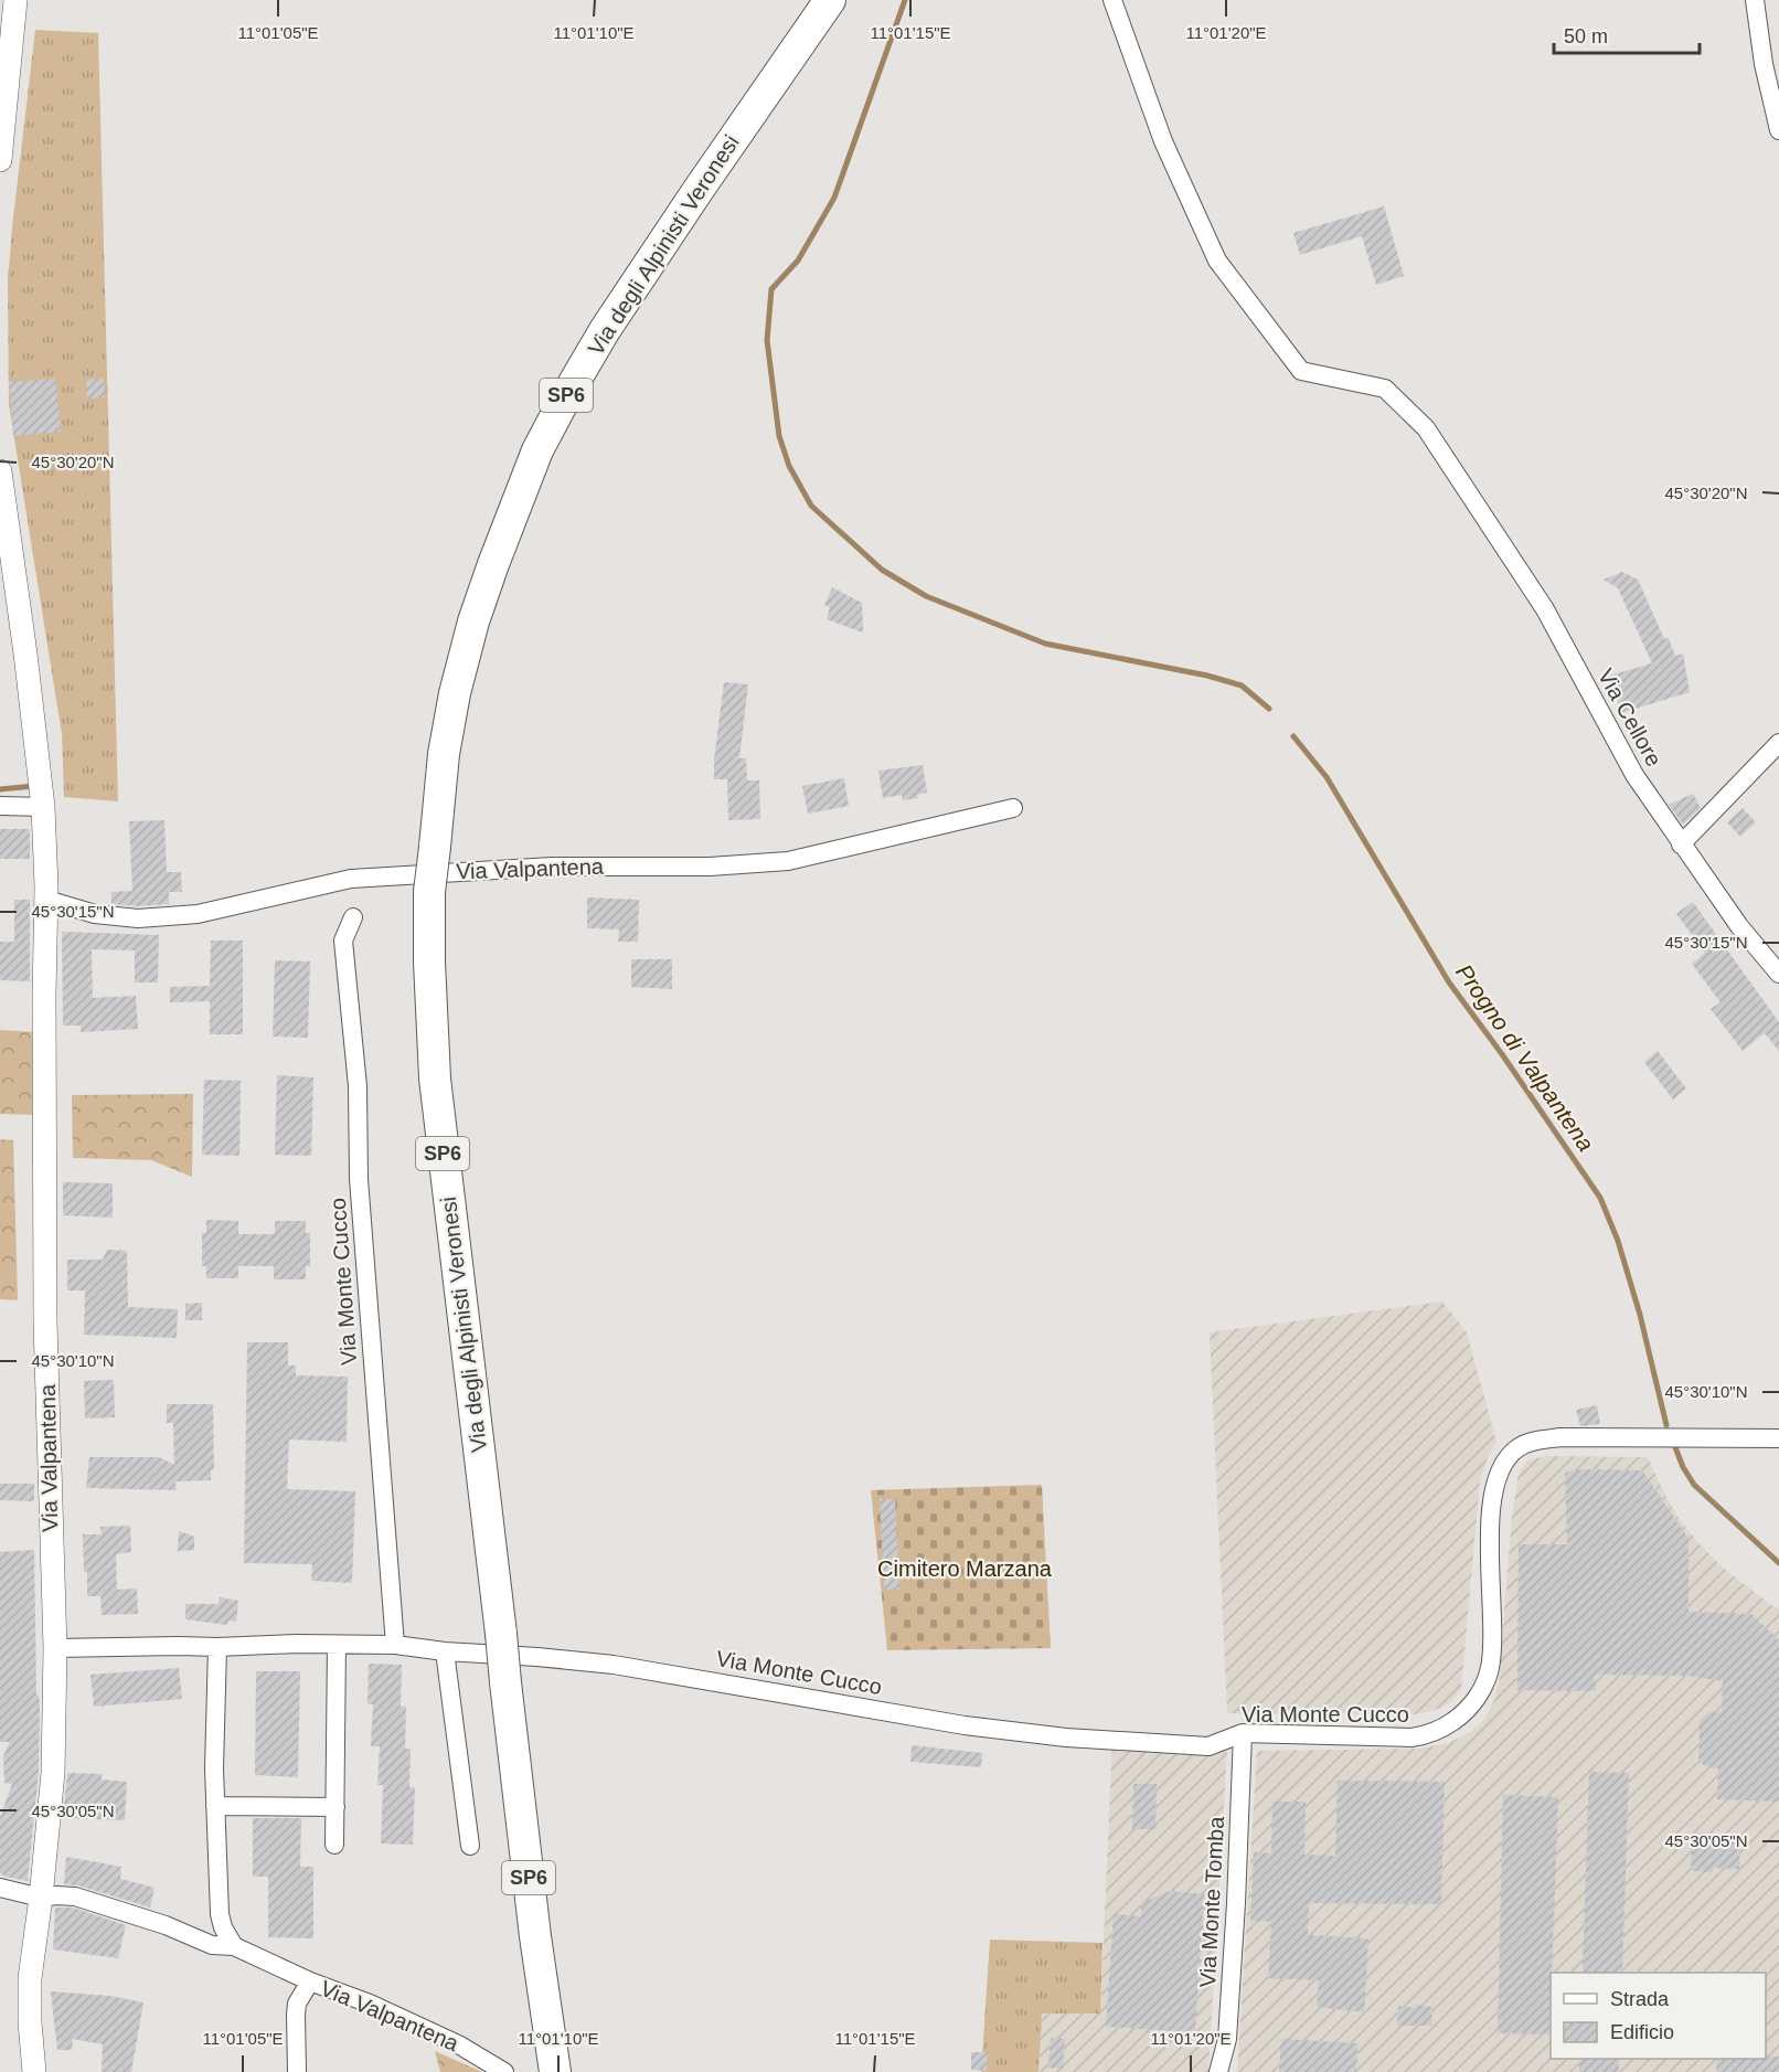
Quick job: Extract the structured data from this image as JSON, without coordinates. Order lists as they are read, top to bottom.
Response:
{
  "streets": {
    "highway": ["Via degli Alpinisti Veronesi", "SP6"],
    "street": [
      "Via Cellore",
      "Via Valpantena",
      "Via Monte Cucco",
      "Via Monte Tomba"
    ]
  },
  "crossings": [
    ["Via Valpantena", "Via Monte Cucco"],
    ["Via Monte Cucco", "Via Monte Tomba"]
  ],
  "water": ["Progno di Valpantena"],
  "parks": ["Cimitero Marzana"],
  "legend": ["Strada", "Edificio"],
  "scale_bar": "50 m",
  "coordinates": [
    "11°01'05\"E",
    "11°01'10\"E",
    "11°01'15\"E",
    "11°01'20\"E",
    "45°30'20\"N",
    "45°30'15\"N",
    "45°30'10\"N",
    "45°30'05\"N"
  ]
}
